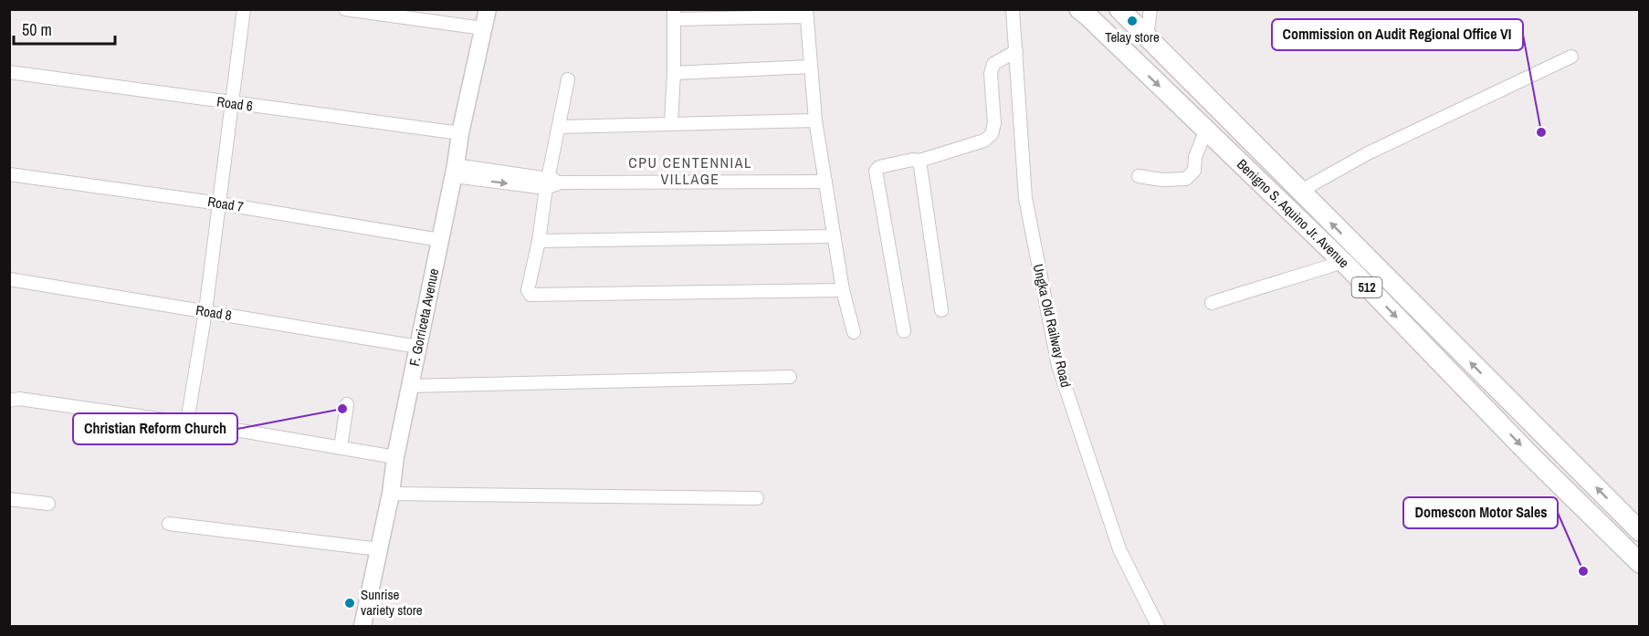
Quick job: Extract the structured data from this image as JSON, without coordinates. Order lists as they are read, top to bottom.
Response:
{
  "streets": {
    "main road": ["Benigno S. Aquino Jr. Avenue", "512", "F. Gorriceta Avenue"],
    "street": [
      "Road 6",
      "Road 7",
      "Road 8",
      "Ungka Old Railway Road"
    ]
  },
  "crossings": [
    ["Road 6", "F. Gorriceta Avenue"],
    ["Road 7", "F. Gorriceta Avenue"],
    ["Road 8", "F. Gorriceta Avenue"]
  ],
  "districts": ["CPU CENTENNIAL VILLAGE"],
  "places": [
    "Telay store",
    "Commission on Audit Regional Office VI",
    "Christian Reform Church",
    "Domescon Motor Sales",
    "Sunrise variety store"
  ],
  "scale_bar": "50 m"
}
